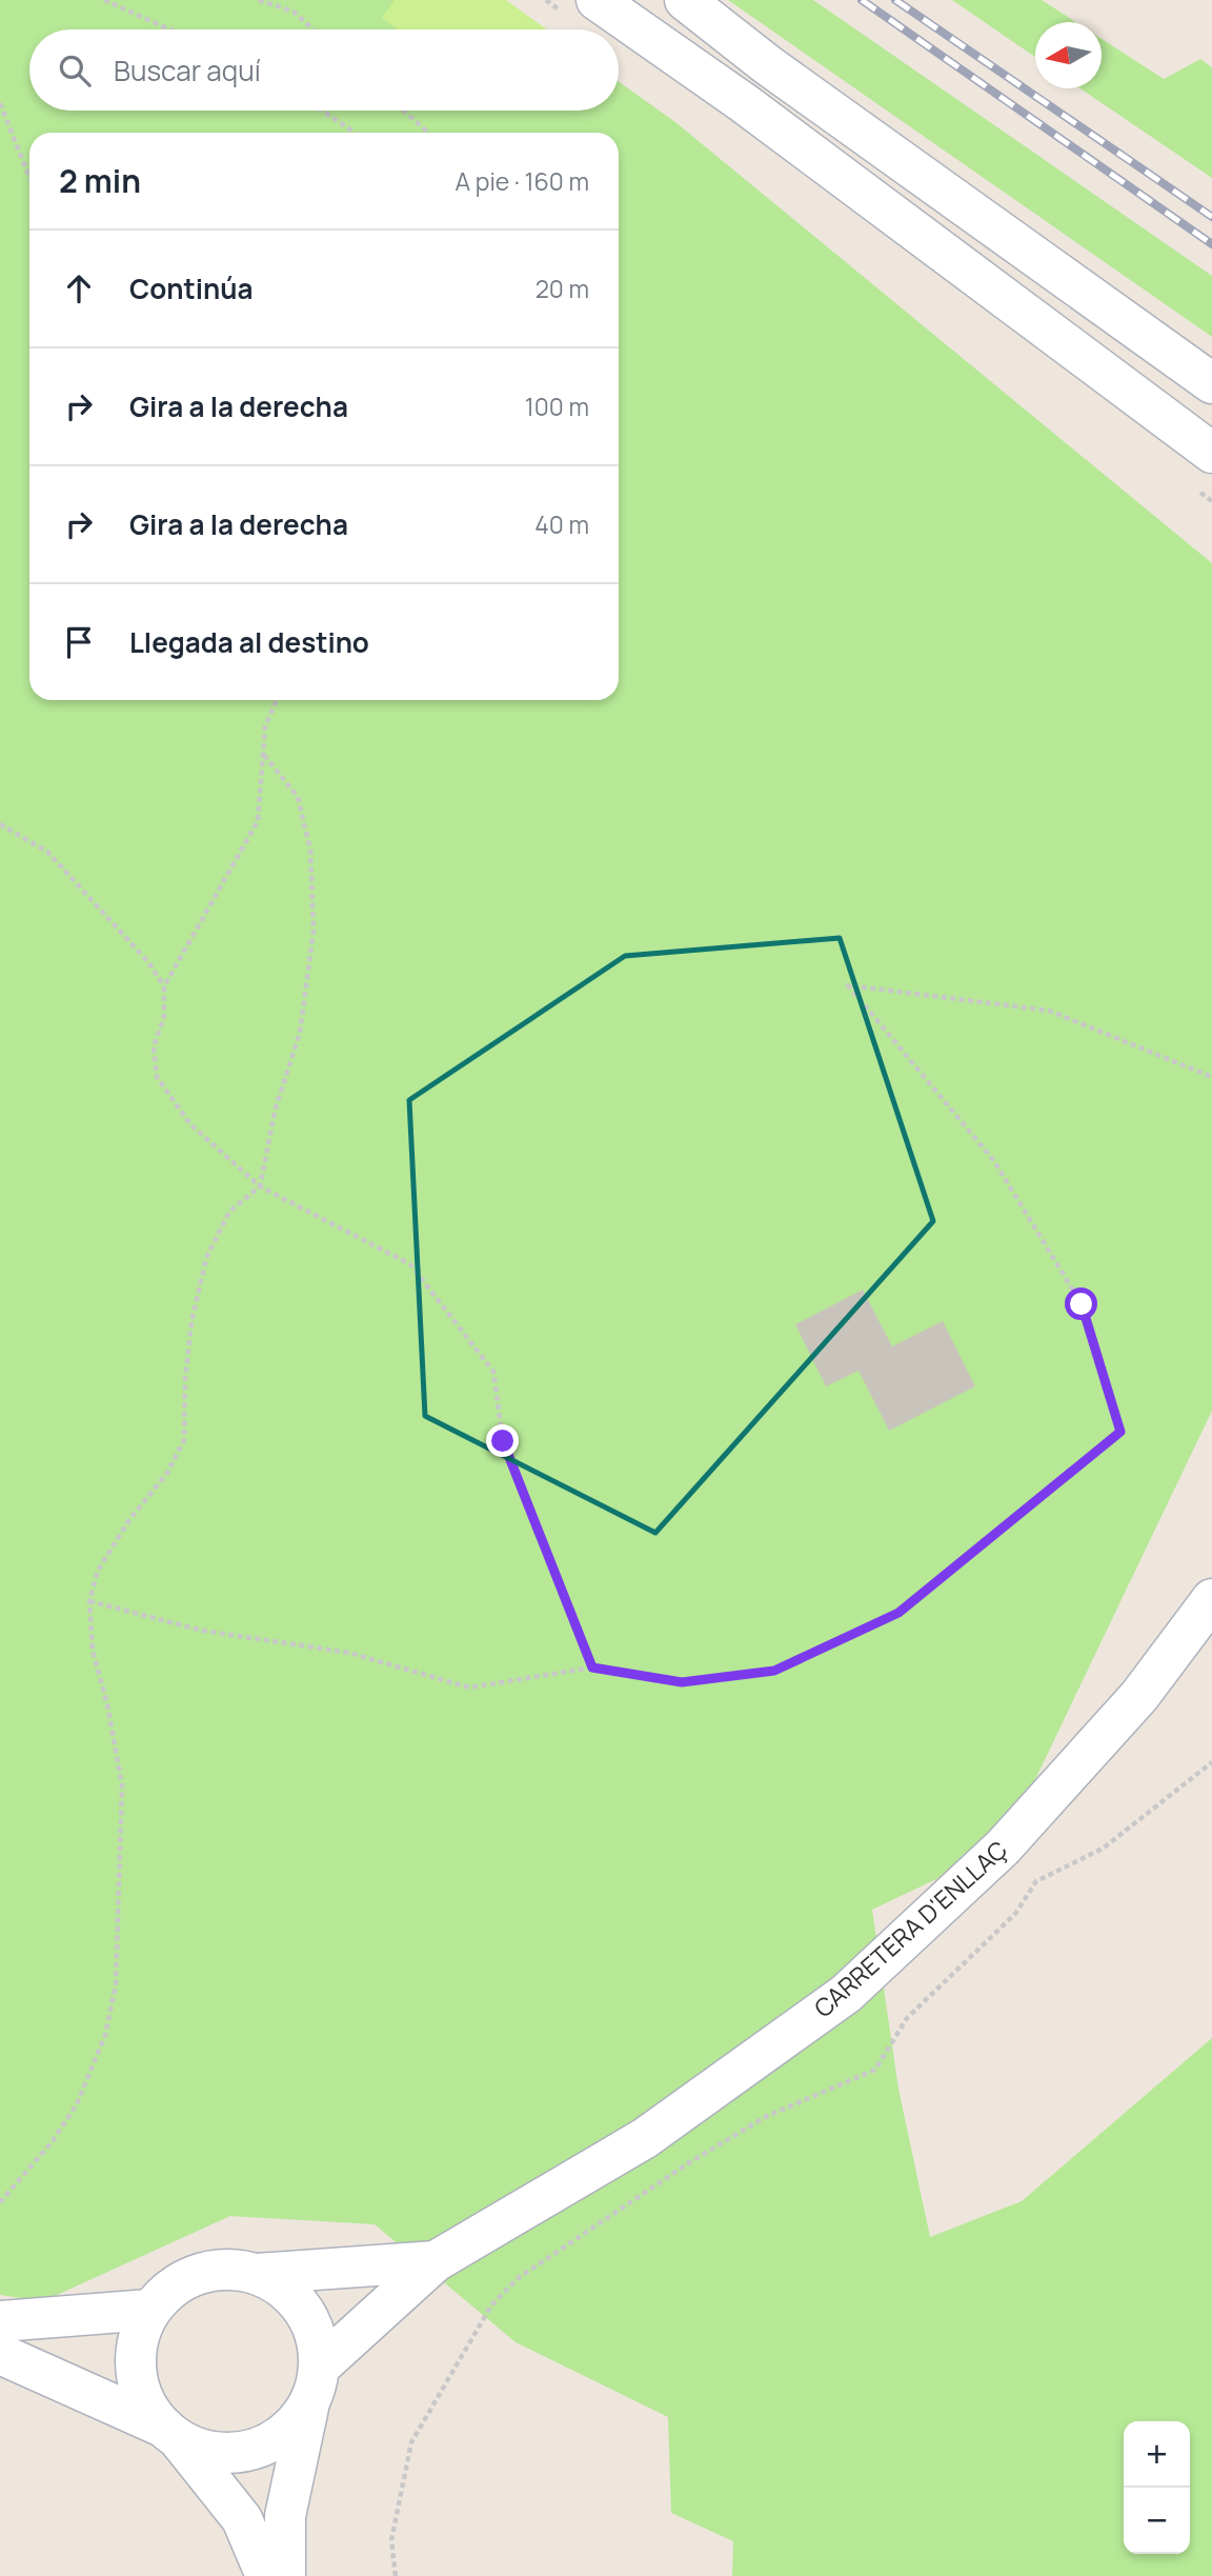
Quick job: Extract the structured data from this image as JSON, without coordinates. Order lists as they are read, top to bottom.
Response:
{
  "streets": {
    "street": ["CARRETERA D'ENLLAÇ"]
  },
  "north": "left",
  "page": {
    "search": "Buscar aquí",
    "heading": ["2 min", "A pie · 160 m"],
    "list": [
      ["Continúa", "20 m"],
      ["Gira a la derecha", "100 m"],
      ["Gira a la derecha", "40 m"],
      "Llegada al destino"
    ],
    "map_buttons": ["+", "−"]
  }
}
